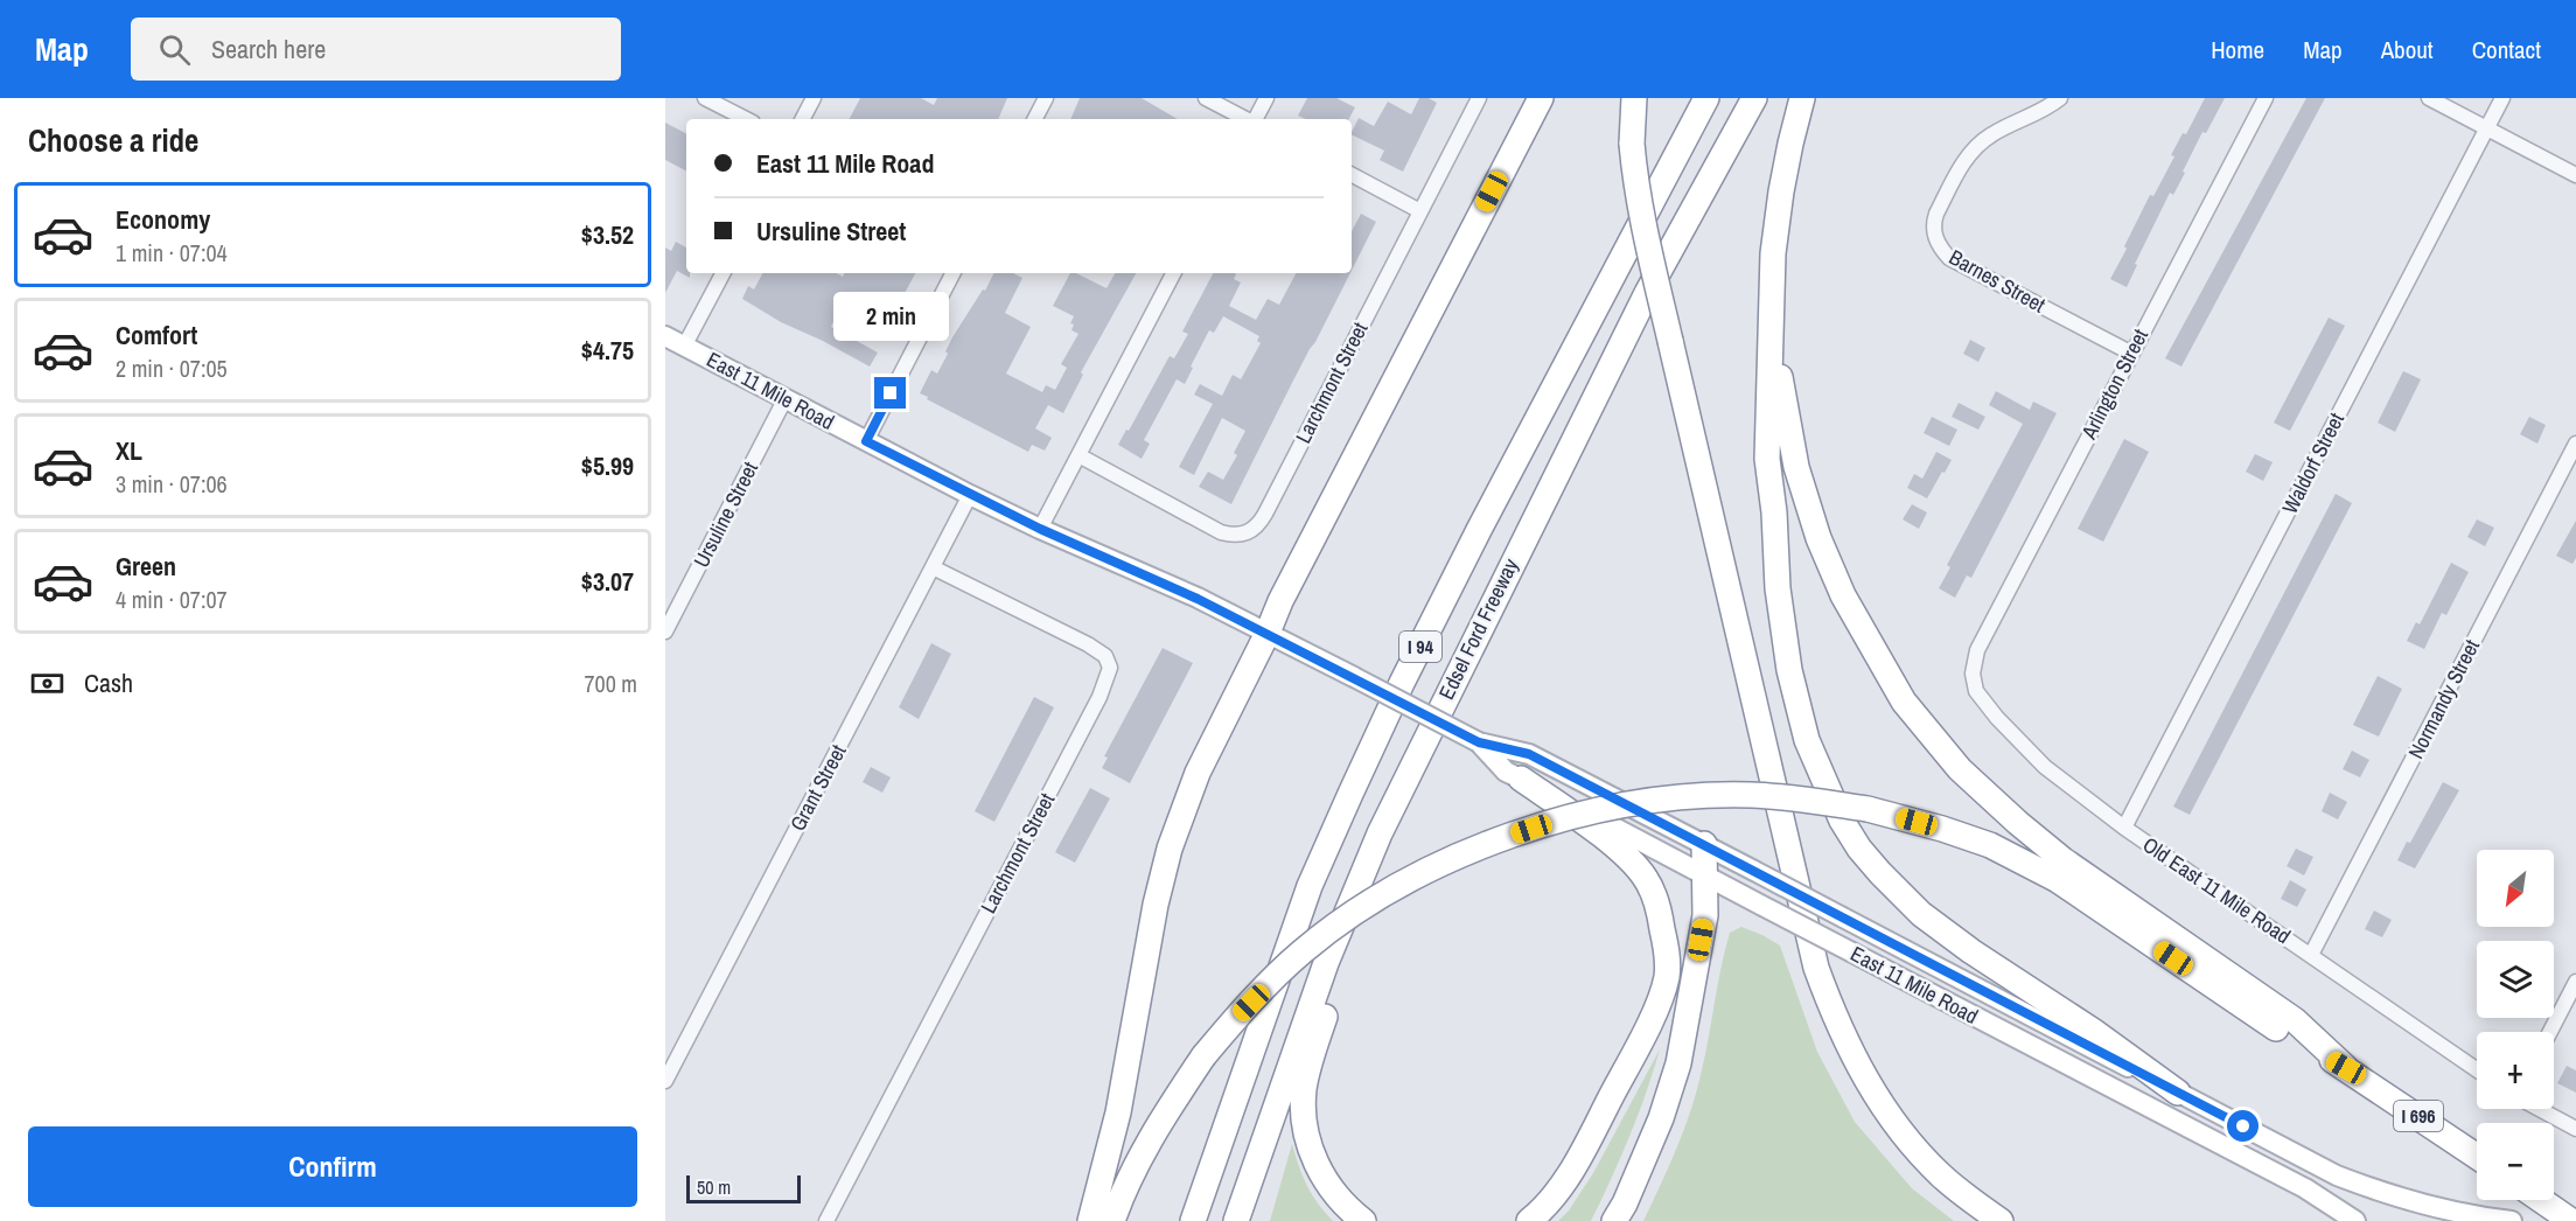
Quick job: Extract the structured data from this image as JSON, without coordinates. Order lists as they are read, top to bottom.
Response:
{
  "streets": {
    "highway": ["Edsel Ford Freeway", "I 94", "I 696"],
    "main road": ["East 11 Mile Road"],
    "street": [
      "Barnes Street",
      "Larchmont Street",
      "Arlington Street",
      "Waldorf Street",
      "Ursuline Street",
      "Normandy Street",
      "Grant Street",
      "Old East 11 Mile Road"
    ]
  },
  "crossings": [
    ["Barnes Street", "Arlington Street"],
    ["Larchmont Street", "Grant Street"],
    ["Arlington Street", "Old East 11 Mile Road"],
    ["East 11 Mile Road", "Ursuline Street"],
    ["East 11 Mile Road", "Grant Street"],
    ["Waldorf Street", "Old East 11 Mile Road"],
    ["Normandy Street", "Old East 11 Mile Road"]
  ],
  "scale_bar": "50 m",
  "north": "bottom left",
  "page": {
    "header": "Map",
    "search": "Search here",
    "nav": [
      "Home",
      "Map",
      "About",
      "Contact"
    ],
    "heading": "Choose a ride",
    "banner": ["East 11 Mile Road", "Ursuline Street"],
    "list": [
      {
        "name": "Economy",
        "note": "1 min · 07:04",
        "value": "$3.52"
      },
      {
        "name": "Comfort",
        "note": "2 min · 07:05",
        "value": "$4.75"
      },
      {
        "name": "XL",
        "note": "3 min · 07:06",
        "value": "$5.99"
      },
      {
        "name": "Green",
        "note": "4 min · 07:07",
        "value": "$3.07"
      }
    ],
    "bubble": "2 min",
    "pay": ["Cash", "700 m"],
    "map_buttons": ["+", "−"],
    "buttons": "Confirm",
    "scale": "50 m"
  }
}
